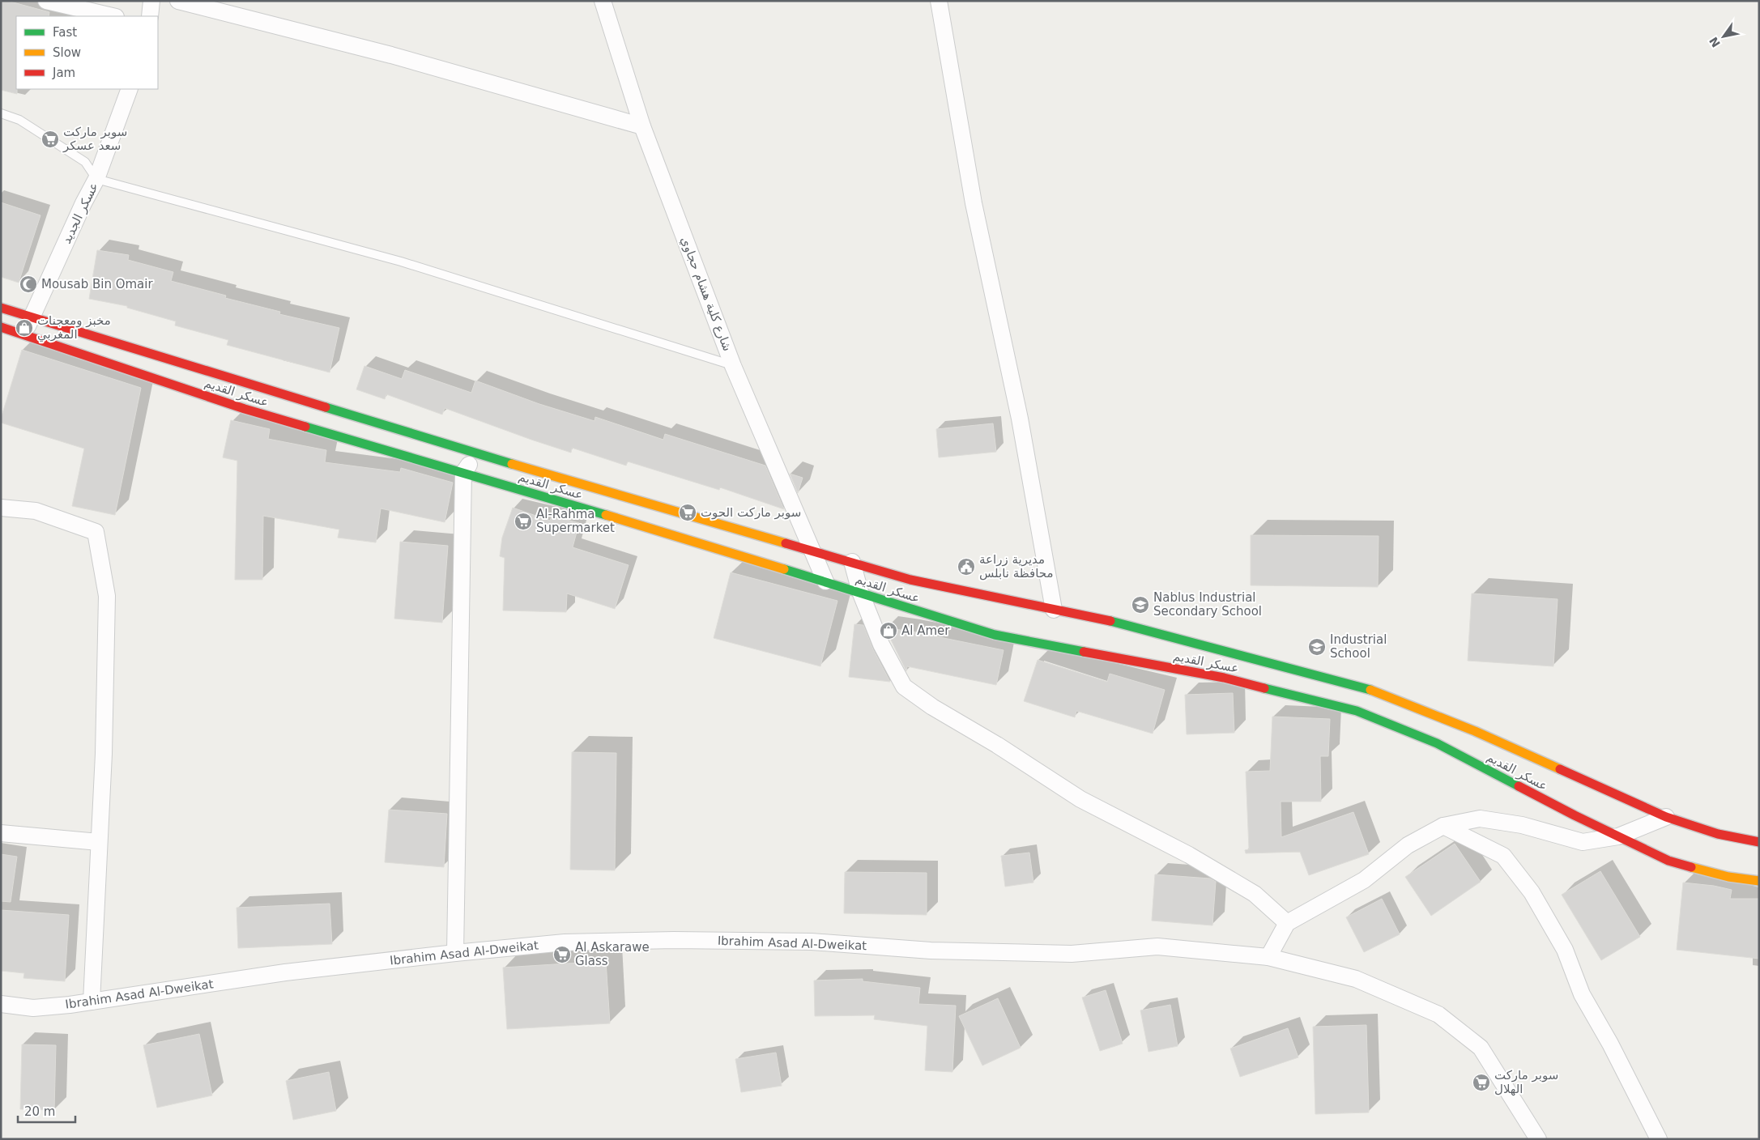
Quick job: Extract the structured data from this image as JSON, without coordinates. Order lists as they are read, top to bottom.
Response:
{
  "streets": {
    "street": [
      "عسكر الجديد",
      "شارع كلية هشام حجاوي",
      "عسكر القديم",
      "Ibrahim Asad Al-Dweikat"
    ]
  },
  "crossings": [
    ["عسكر الجديد", "عسكر القديم"],
    ["شارع كلية هشام حجاوي", "عسكر القديم"]
  ],
  "places": {
    "supermarket": [
      "سوبر ماركت سعد عسكر",
      "سوبر ماركت الحوت",
      "Al-Rahma Supermarket",
      "Al Askarawe Glass",
      "سوبر ماركت الهلال"
    ],
    "mosque": ["Mousab Bin Omair"],
    "shop": ["مخبز ومعجنات المغربي", "Al Amer"],
    "public building": ["مديرية زراعة محافظة نابلس"],
    "school or university": ["Nablus Industrial Secondary School", "Industrial School"]
  },
  "legend": ["Fast", "Slow", "Jam"],
  "scale_bar": "20 m",
  "north": "bottom left"
}
